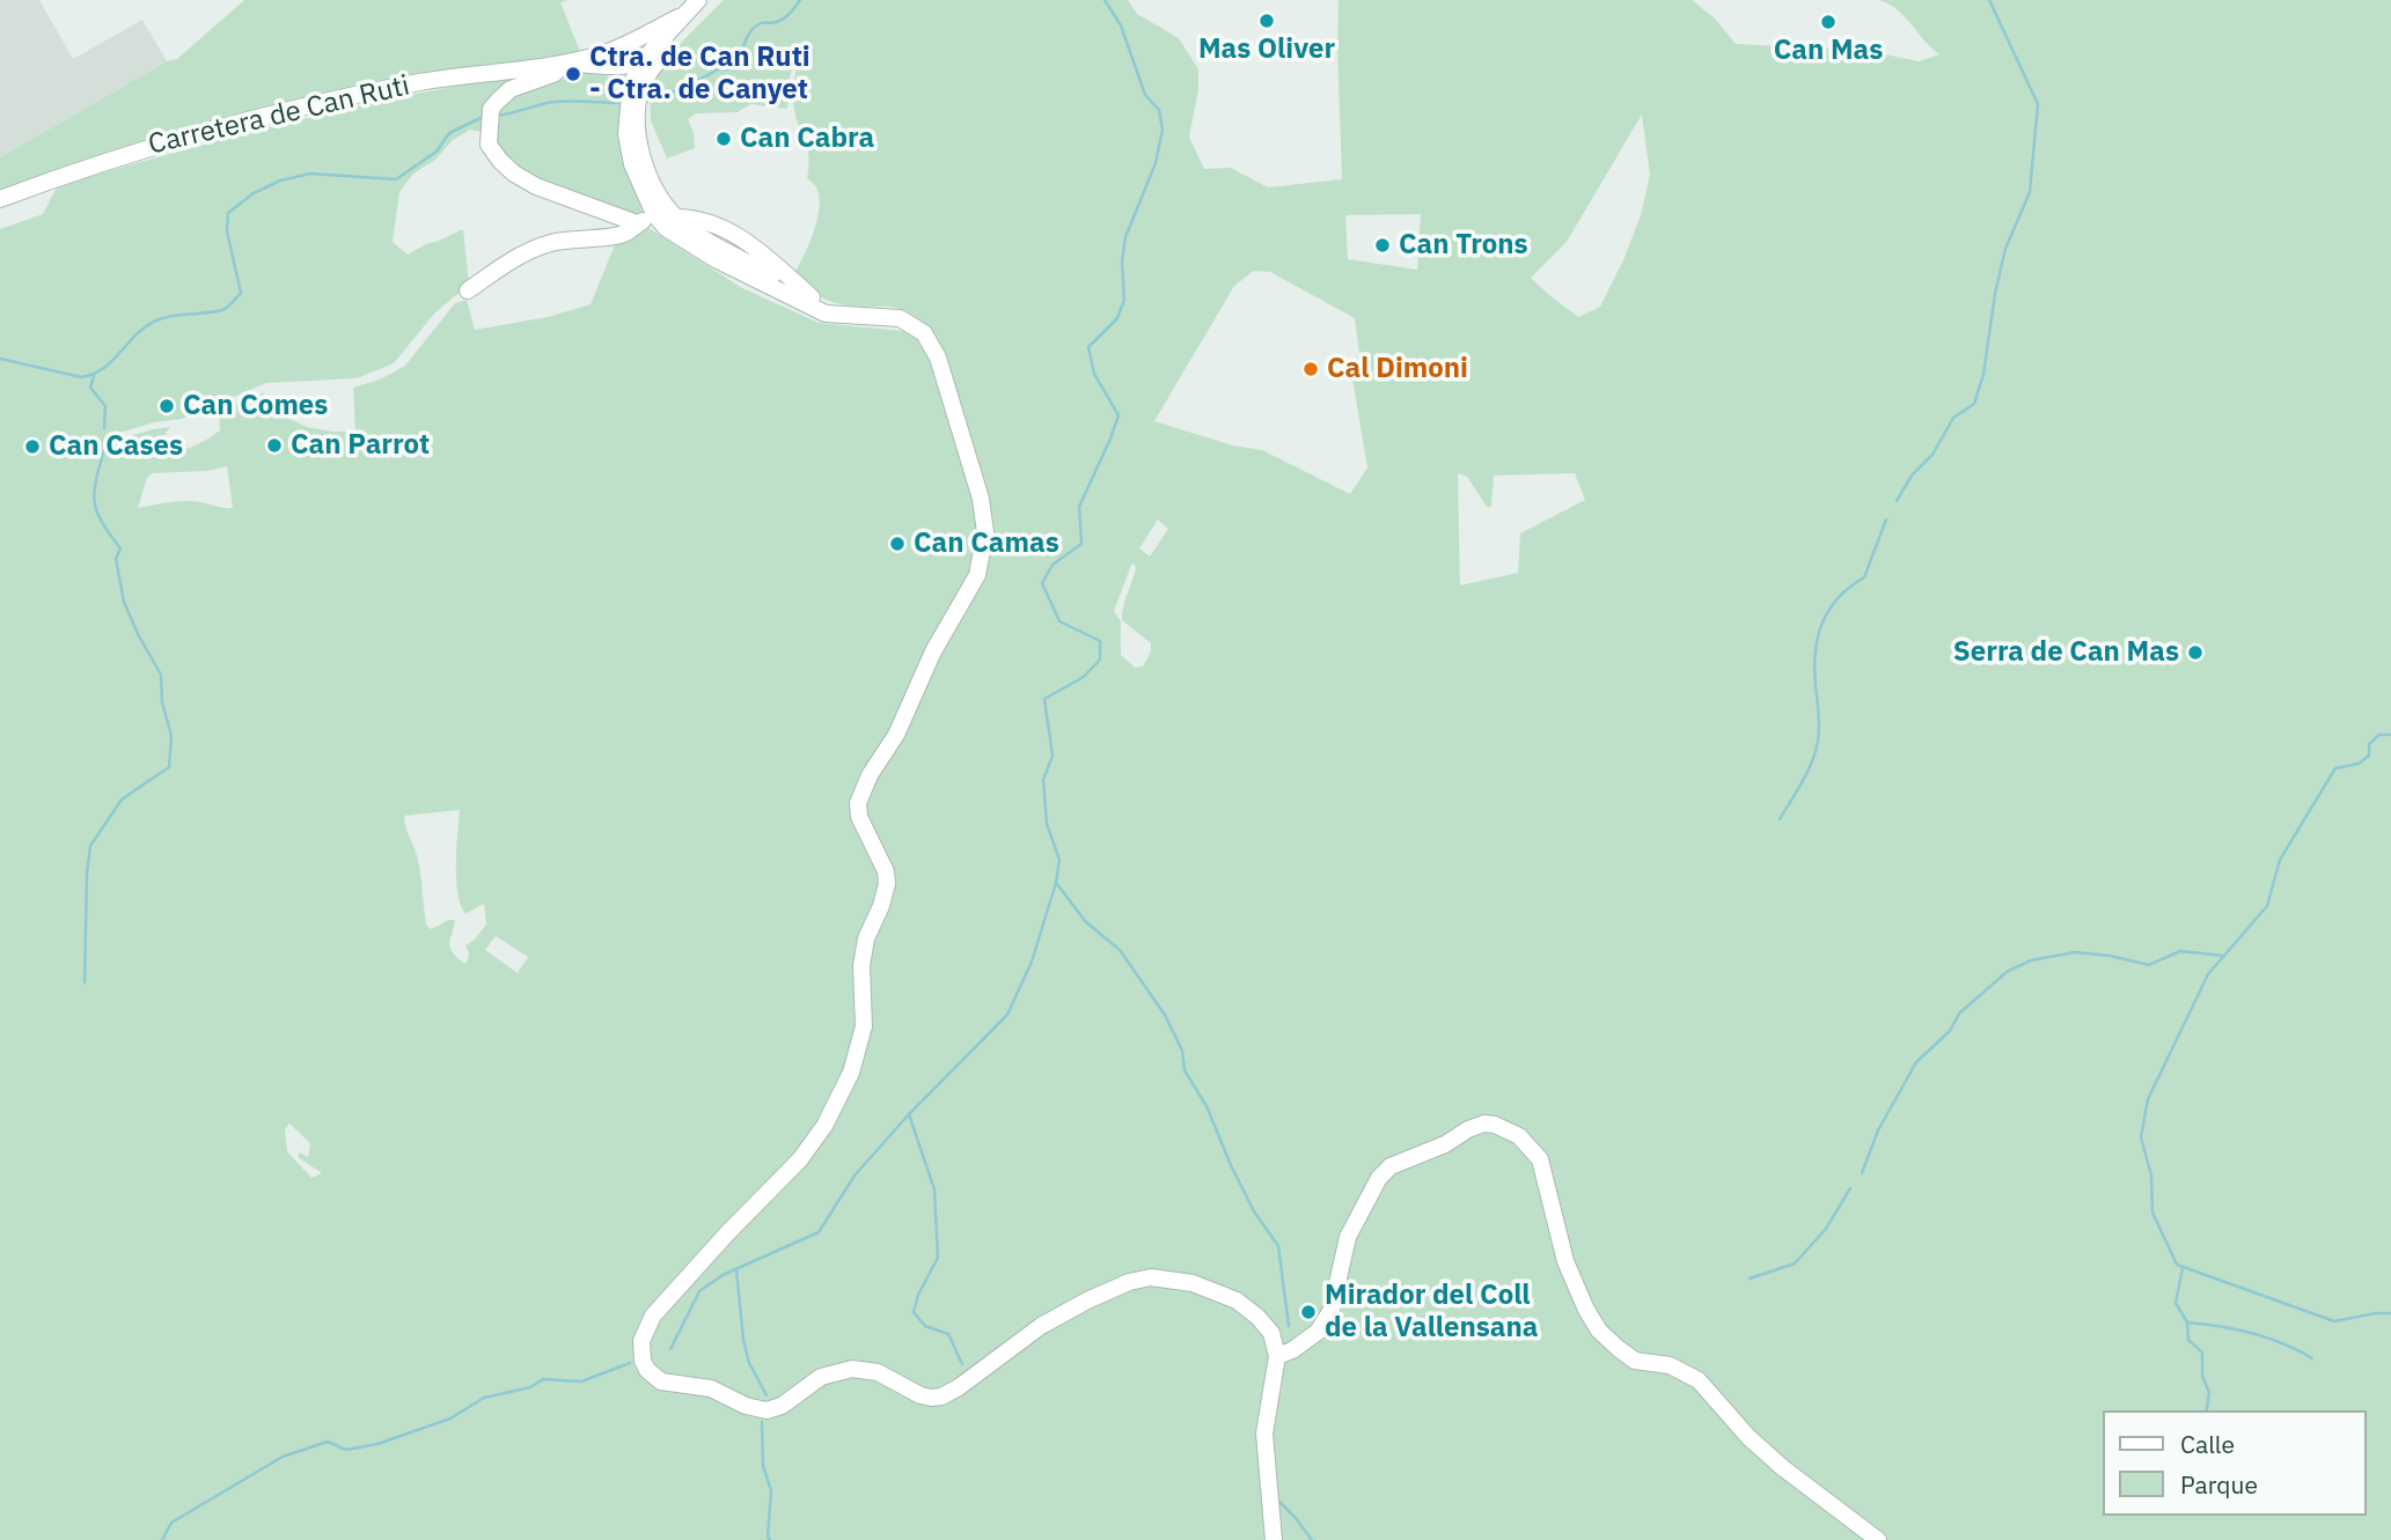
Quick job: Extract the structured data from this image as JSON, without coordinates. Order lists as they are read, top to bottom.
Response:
{
  "streets": {
    "street": ["Carretera de Can Ruti"]
  },
  "places": [
    "Mas Oliver",
    "Can Mas",
    "Ctra. de Can Ruti - Ctra. de Canyet",
    "Can Cabra",
    "Can Trons",
    "Cal Dimoni",
    "Can Comes",
    "Can Parrot",
    "Can Cases",
    "Can Camas",
    "Serra de Can Mas",
    "Mirador del Coll de la Vallensana"
  ],
  "legend": ["Calle", "Parque"]
}
